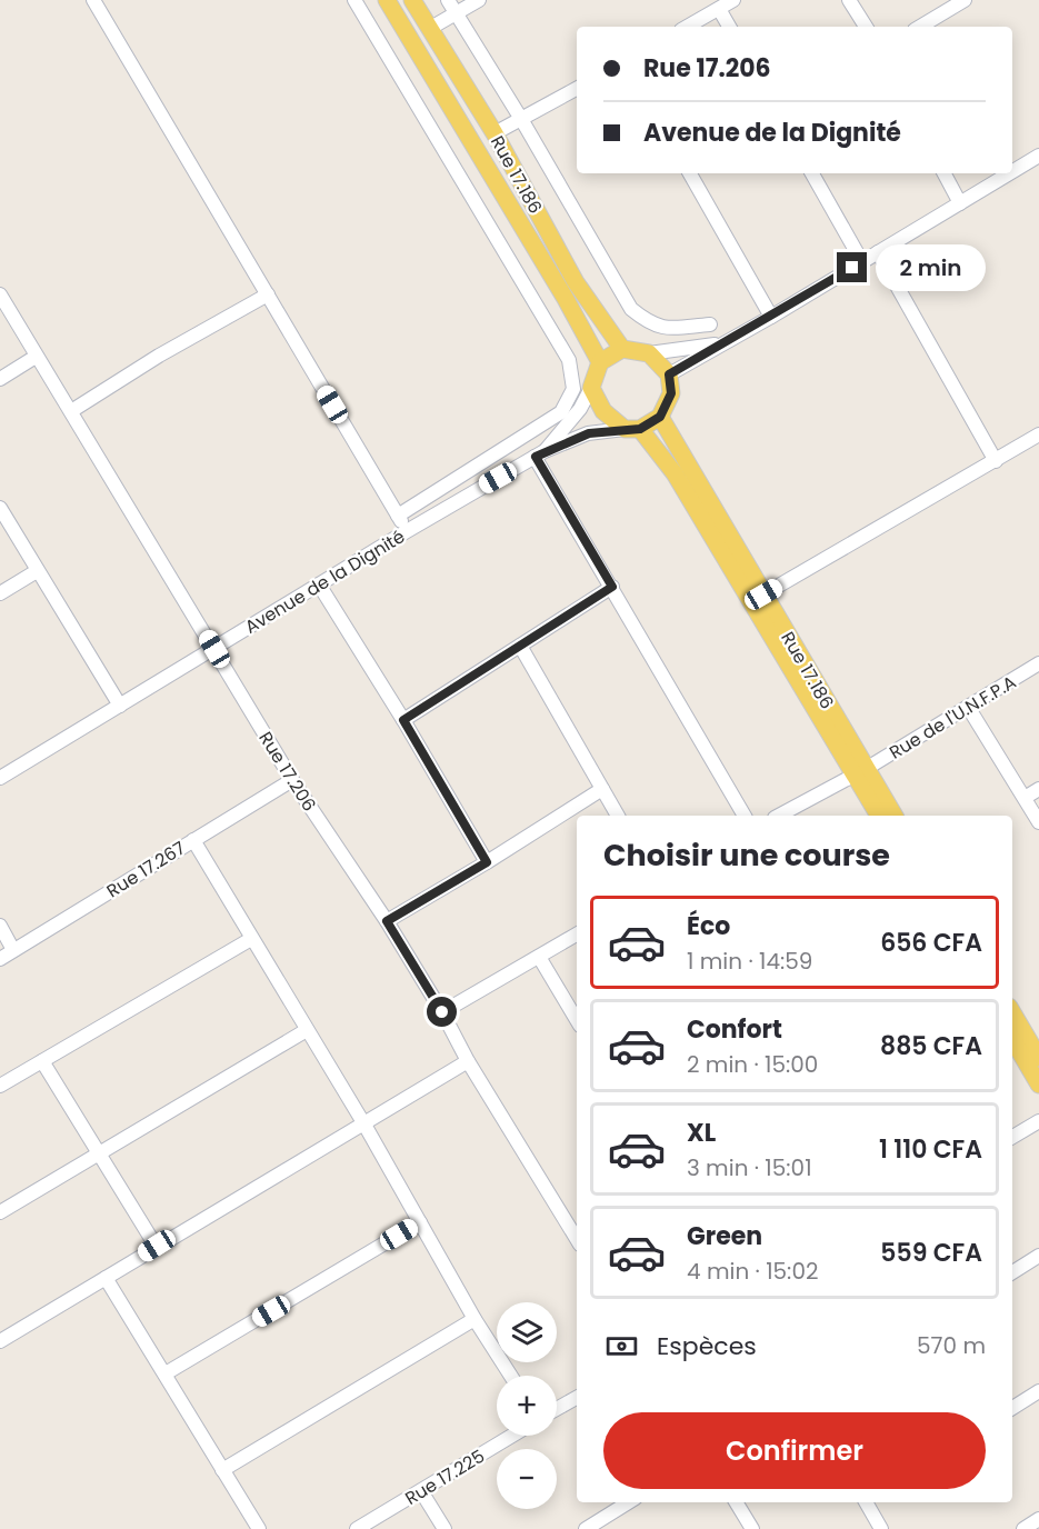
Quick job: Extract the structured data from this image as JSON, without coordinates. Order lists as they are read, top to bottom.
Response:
{
  "streets": {
    "main road": ["Rue 17.186"],
    "street": [
      "Avenue de la Dignité",
      "Rue de l'U.N.F.P.A",
      "Rue 17.206",
      "Rue 17.267",
      "Rue 17.225"
    ]
  },
  "crossings": [
    ["Rue 17.186", "Avenue de la Dignité"],
    ["Rue 17.186", "Rue de l'U.N.F.P.A"],
    ["Avenue de la Dignité", "Rue 17.206"],
    ["Rue 17.206", "Rue 17.267"]
  ],
  "page": {
    "banner": ["Rue 17.206", "Avenue de la Dignité"],
    "bubble": "2 min",
    "heading": "Choisir une course",
    "list": [
      {
        "name": "Éco",
        "note": "1 min · 14:59",
        "value": "656 CFA"
      },
      {
        "name": "Confort",
        "note": "2 min · 15:00",
        "value": "885 CFA"
      },
      {
        "name": "XL",
        "note": "3 min · 15:01",
        "value": "1 110 CFA"
      },
      {
        "name": "Green",
        "note": "4 min · 15:02",
        "value": "559 CFA"
      }
    ],
    "map_buttons": ["+", "−"],
    "pay": ["Espèces", "570 m"],
    "buttons": "Confirmer"
  }
}
